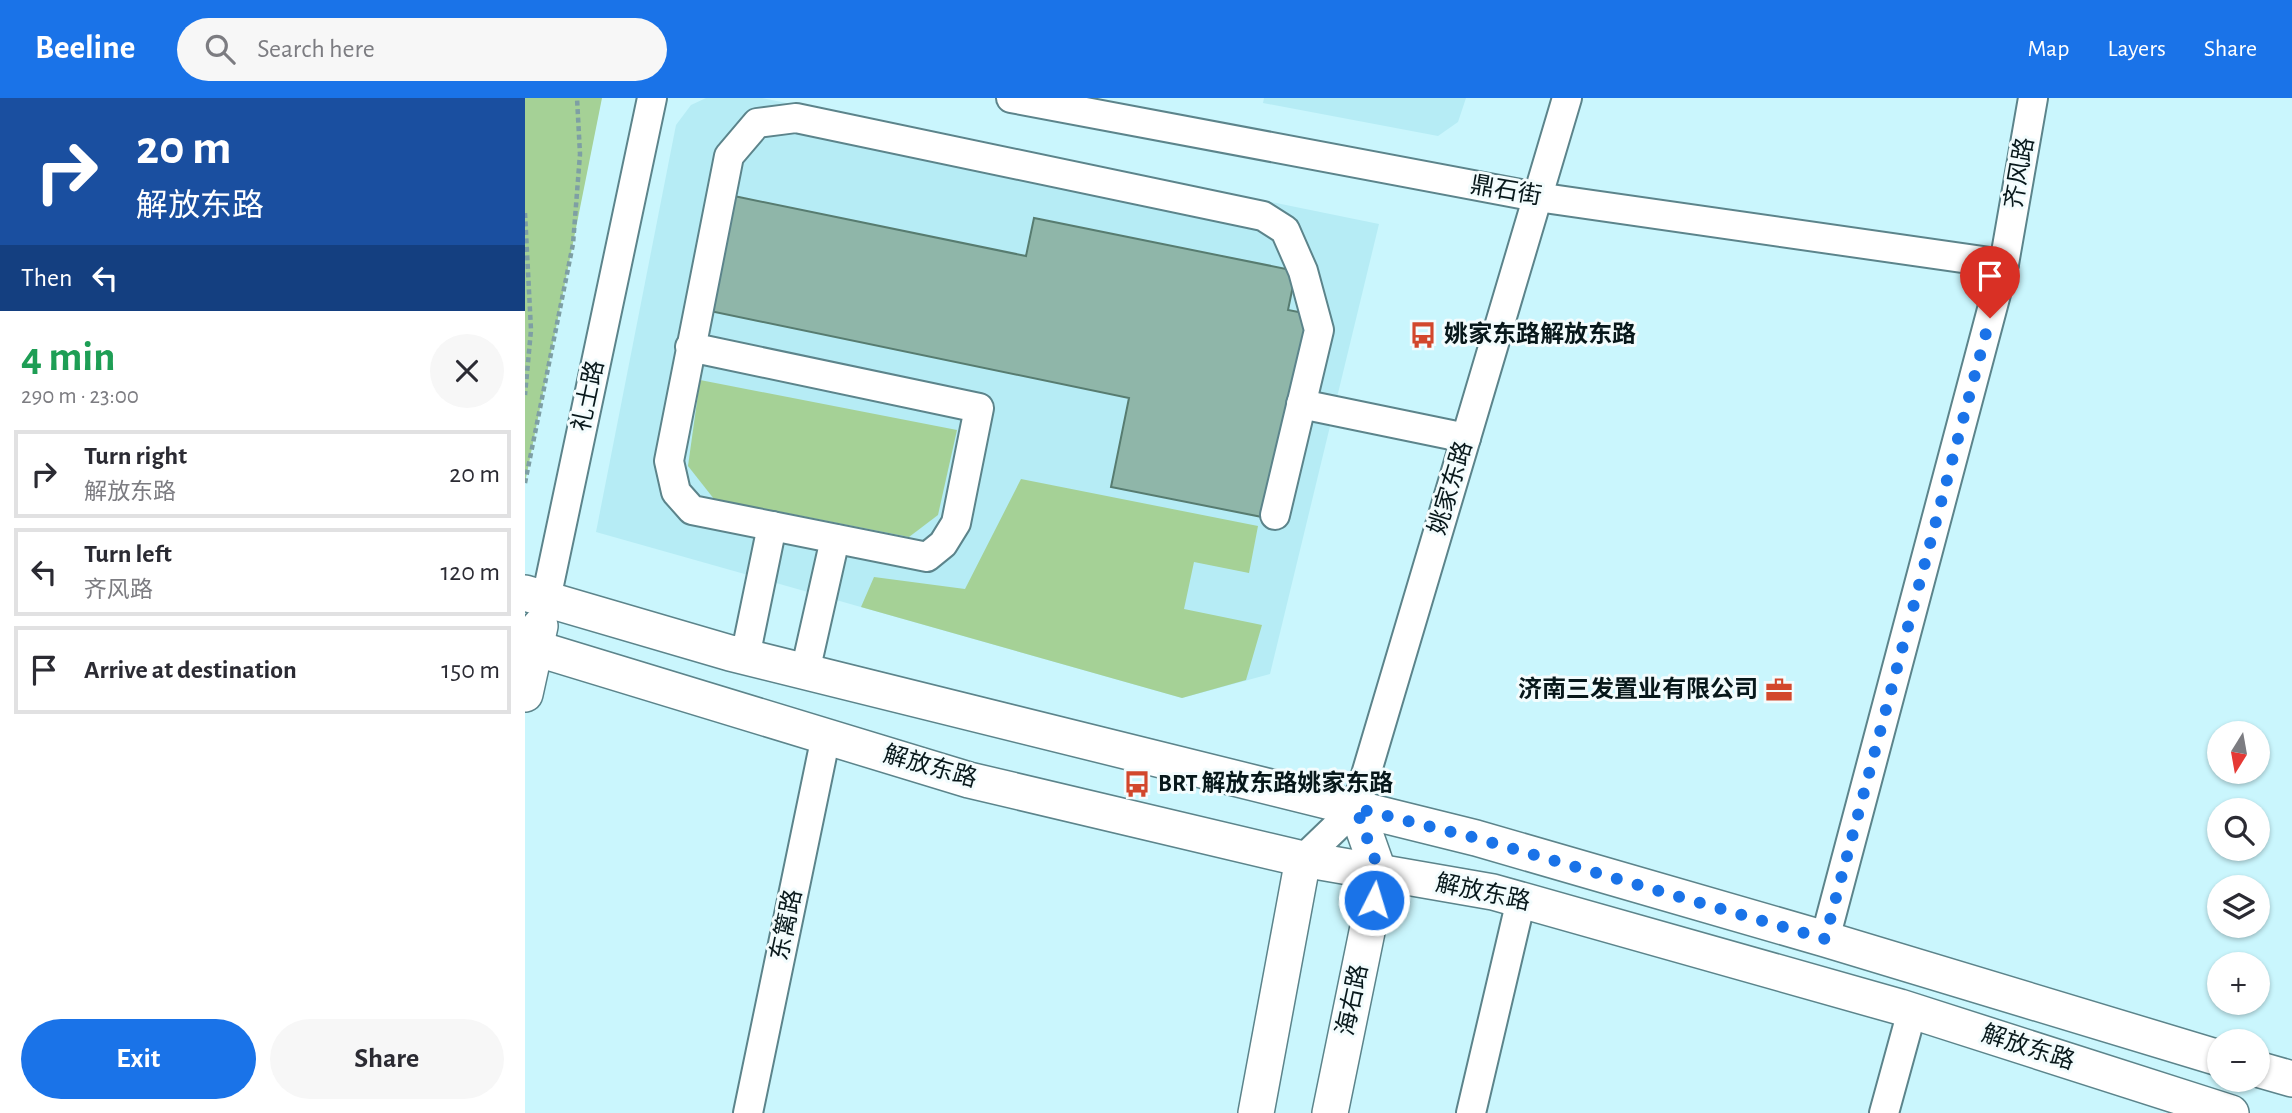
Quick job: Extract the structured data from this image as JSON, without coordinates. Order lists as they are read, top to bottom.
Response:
{
  "streets": {
    "main road": ["礼士路", "解放东路", "海右路"],
    "street": [
      "齐风路",
      "鼎石街",
      "姚家东路",
      "东篱路"
    ]
  },
  "crossings": [
    ["齐风路", "鼎石街"],
    ["齐风路", "解放东路"],
    ["鼎石街", "姚家东路"],
    ["礼士路", "解放东路"],
    ["姚家东路", "解放东路"],
    ["解放东路", "东篱路"],
    ["解放东路", "海右路"]
  ],
  "places": {
    "bus stop": ["姚家东路解放东路", "BRT 解放东路姚家东路"],
    "office": ["济南三发置业有限公司"]
  },
  "north": "bottom",
  "page": {
    "header": "Beeline",
    "search": "Search here",
    "nav": ["Map", "Layers", "Share"],
    "turn": ["20 m", "解放东路"],
    "then": "Then",
    "heading": ["4 min", "290 m · 23:00"],
    "list": [
      {
        "name": "Turn right",
        "note": "解放东路",
        "value": "20 m"
      },
      {
        "name": "Turn left",
        "note": "齐风路",
        "value": "120 m"
      },
      {
        "name": "Arrive at destination",
        "value": "150 m"
      }
    ],
    "map_buttons": ["+", "−"],
    "buttons": ["Exit", "Share"]
  }
}
